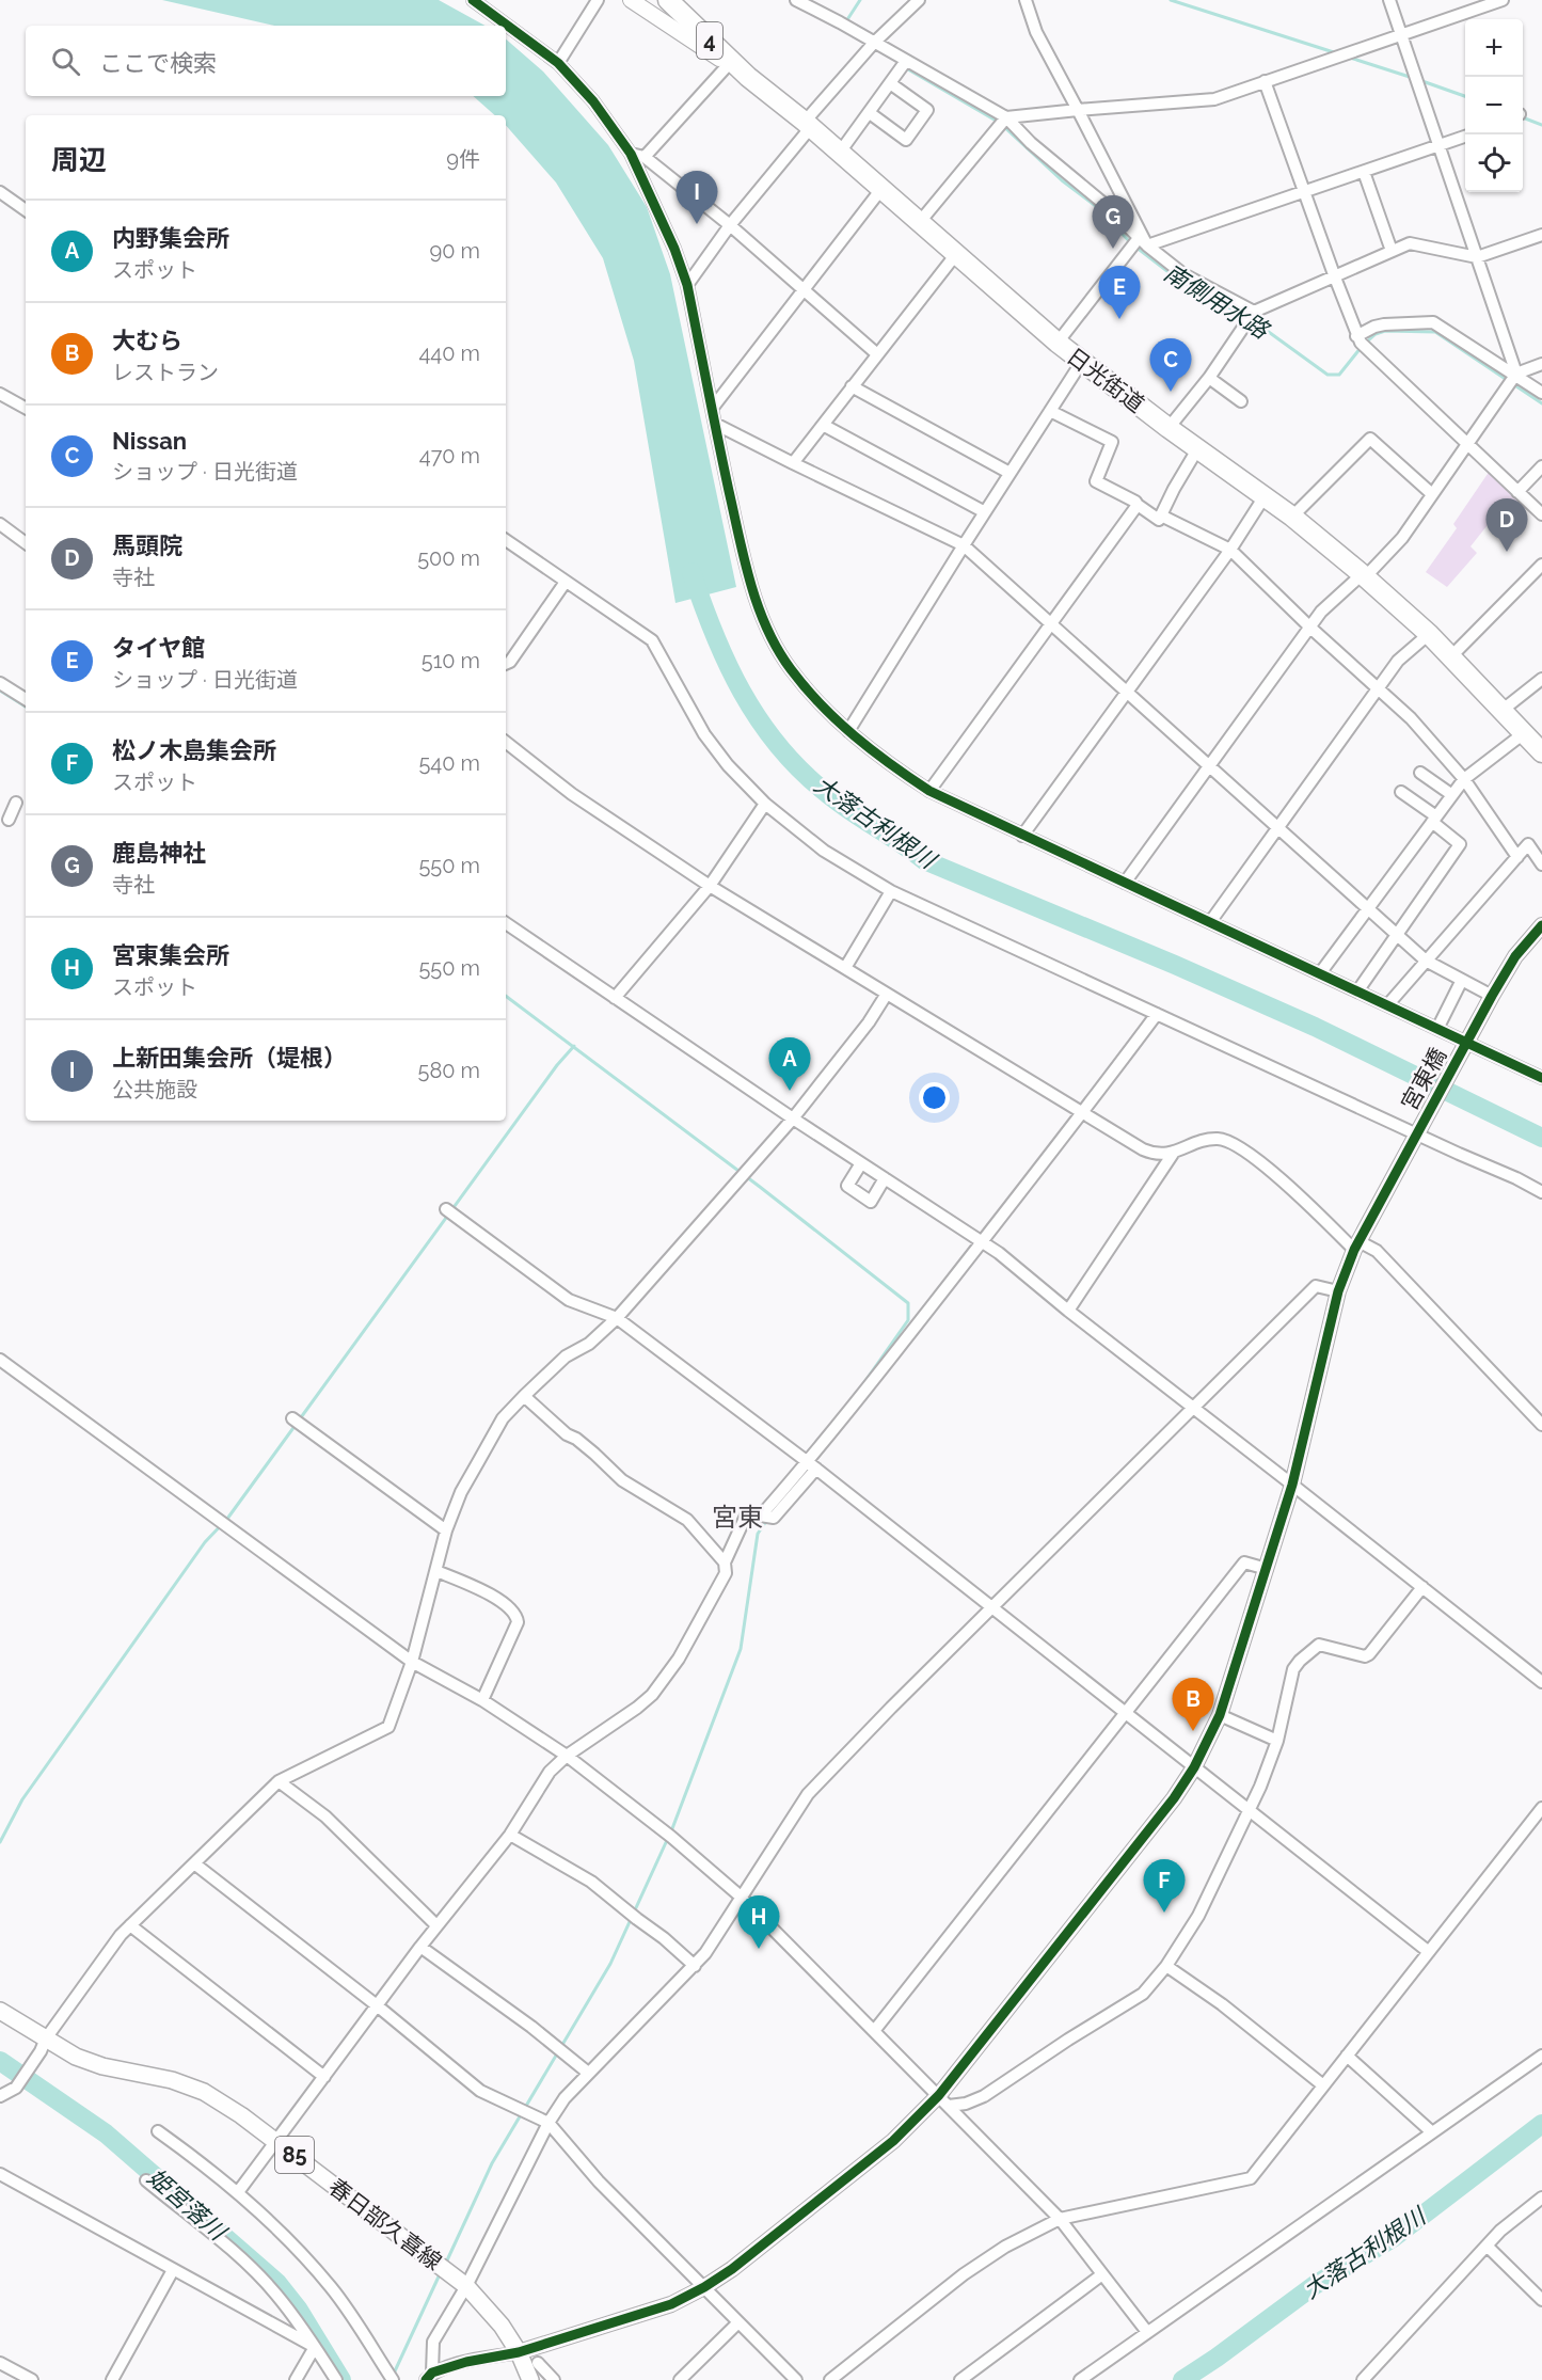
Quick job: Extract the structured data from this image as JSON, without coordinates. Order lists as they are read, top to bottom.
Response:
{
  "streets": {
    "highway": ["4", "日光街道"],
    "main road": ["85", "春日部久喜線"],
    "street": ["宮東橋"]
  },
  "crossings": [
    ["宮東橋", "春日部久喜線"]
  ],
  "districts": ["宮東"],
  "water": ["南側用水路", "大落古利根川", "姫宮落川"],
  "page": {
    "map_buttons": ["+", "−"],
    "search": "ここで検索",
    "heading": ["周辺", "9件"],
    "pins": [
      "I",
      "G",
      "E",
      "C",
      "D",
      "A",
      "B",
      "F",
      "H"
    ],
    "list": [
      {
        "mark": "A",
        "name": "内野集会所",
        "note": "スポット",
        "value": "90 m"
      },
      {
        "mark": "B",
        "name": "大むら",
        "note": "レストラン",
        "value": "440 m"
      },
      {
        "mark": "C",
        "name": "Nissan",
        "note": "ショップ · 日光街道",
        "value": "470 m"
      },
      {
        "mark": "D",
        "name": "馬頭院",
        "note": "寺社",
        "value": "500 m"
      },
      {
        "mark": "E",
        "name": "タイヤ館",
        "note": "ショップ · 日光街道",
        "value": "510 m"
      },
      {
        "mark": "F",
        "name": "松ノ木島集会所",
        "note": "スポット",
        "value": "540 m"
      },
      {
        "mark": "G",
        "name": "鹿島神社",
        "note": "寺社",
        "value": "550 m"
      },
      {
        "mark": "H",
        "name": "宮東集会所",
        "note": "スポット",
        "value": "550 m"
      },
      {
        "mark": "I",
        "name": "上新田集会所（堤根）",
        "note": "公共施設",
        "value": "580 m"
      }
    ]
  }
}
